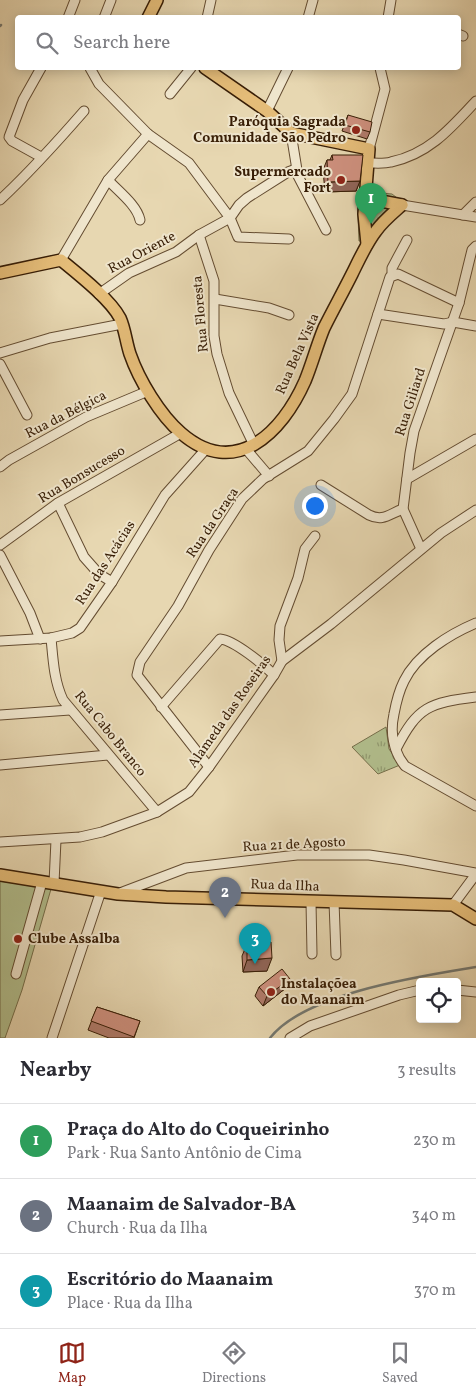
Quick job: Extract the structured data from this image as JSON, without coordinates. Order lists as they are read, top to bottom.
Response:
{
  "streets": {
    "main road": ["Rua Bela Vista", "Rua da Ilha"],
    "street": [
      "Rua Oriente",
      "Rua Floresta",
      "Rua Giliard",
      "Rua da Bélgica",
      "Rua Bonsucesso",
      "Rua da Graça",
      "Rua das Acácias",
      "Alameda das Roseiras",
      "Rua Cabo Branco",
      "Rua 21 de Agosto"
    ]
  },
  "crossings": [
    ["Rua Oriente", "Rua Floresta"],
    ["Rua Floresta", "Rua Bela Vista"],
    ["Rua Floresta", "Rua da Graça"],
    ["Rua da Graça", "Alameda das Roseiras"],
    ["Rua das Acácias", "Rua Cabo Branco"],
    ["Alameda das Roseiras", "Rua Cabo Branco"],
    ["Rua 21 de Agosto", "Rua da Ilha"]
  ],
  "places": [
    "Paróquia Sagrada Comunidade São Pedro",
    "Supermercado Fort",
    "Clube Assalba",
    "Instalaçõea do Maanaim"
  ],
  "page": {
    "search": "Search here",
    "pins": ["1", "2", "3"],
    "heading": ["Nearby", "3 results"],
    "list": [
      {
        "mark": "1",
        "name": "Praça do Alto do Coqueirinho",
        "note": "Park · Rua Santo Antônio de Cima",
        "value": "230 m"
      },
      {
        "mark": "2",
        "name": "Maanaim de Salvador-BA",
        "note": "Church · Rua da Ilha",
        "value": "340 m"
      },
      {
        "mark": "3",
        "name": "Escritório do Maanaim",
        "note": "Place · Rua da Ilha",
        "value": "370 m"
      }
    ],
    "nav": ["Map", "Directions", "Saved"]
  }
}
